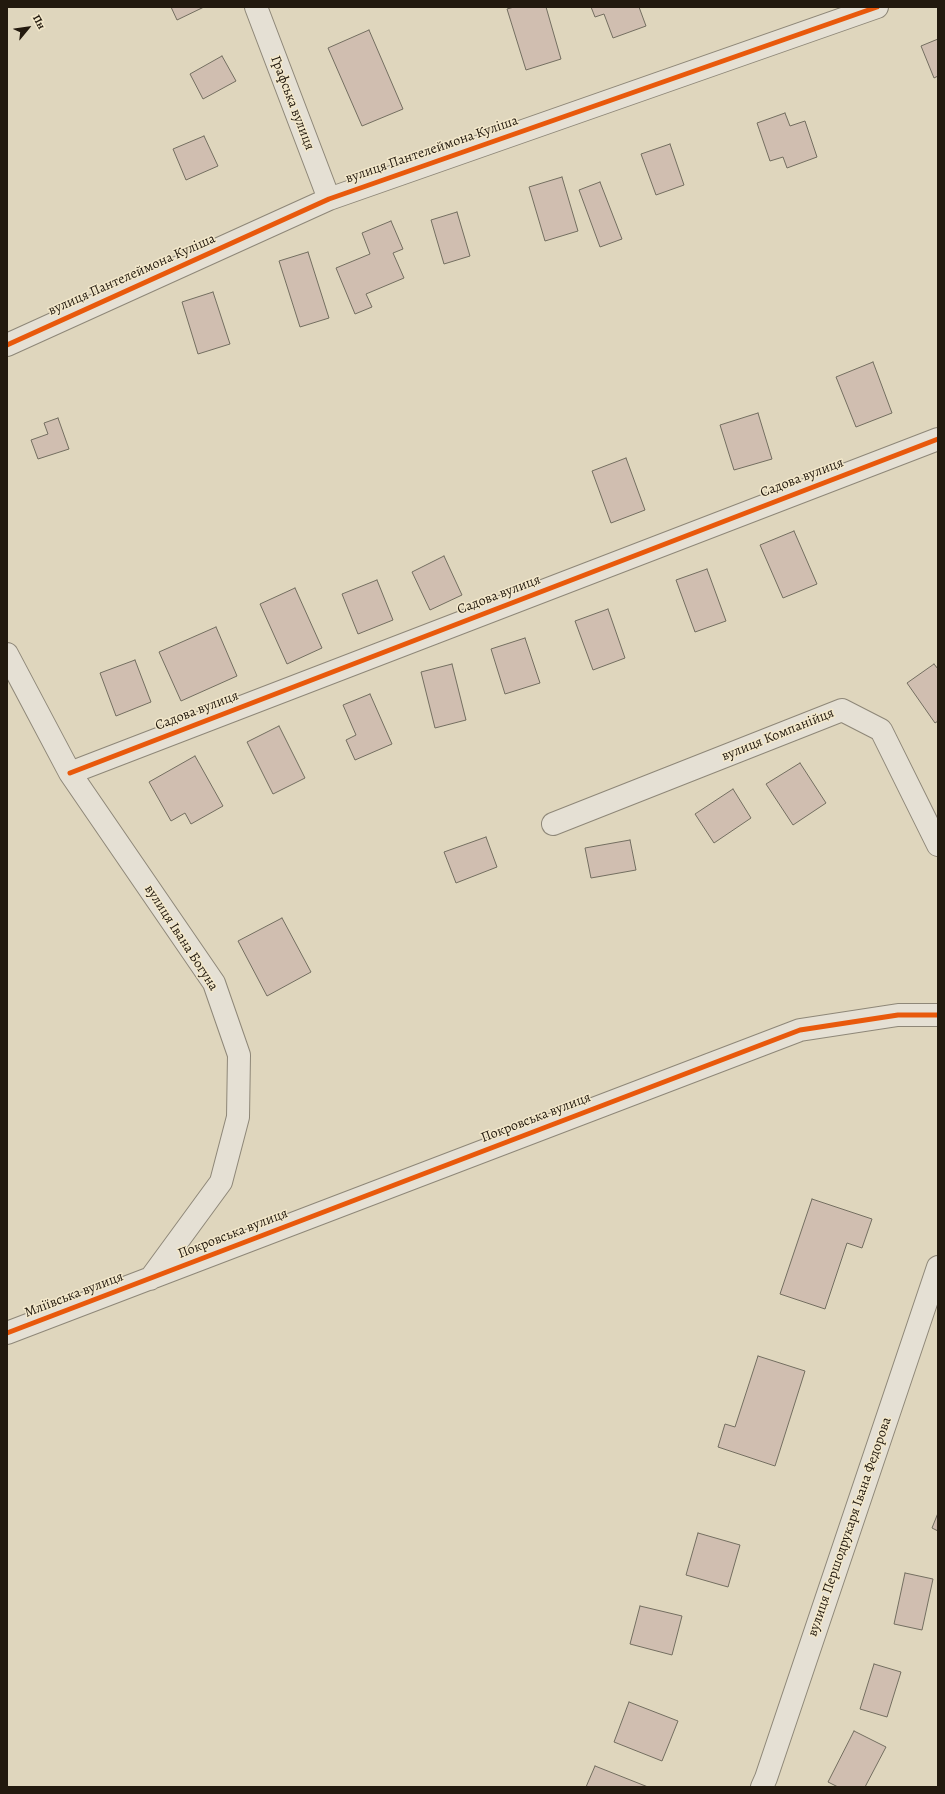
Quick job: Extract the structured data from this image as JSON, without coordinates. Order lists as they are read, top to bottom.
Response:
{
  "streets": {
    "street": [
      "Графська вулиця",
      "вулиця Пантелеймона Куліша",
      "Садова вулиця",
      "вулиця Компанійця",
      "вулиця Івана Богуна",
      "Покровська вулиця",
      "Мліївська вулиця",
      "вулиця Першодрукаря Івана Федорова"
    ]
  },
  "crossings": [
    ["Графська вулиця", "вулиця Пантелеймона Куліша"],
    ["Садова вулиця", "вулиця Івана Богуна"],
    ["вулиця Івана Богуна", "Покровська вулиця"],
    ["вулиця Івана Богуна", "Мліївська вулиця"],
    ["Покровська вулиця", "Мліївська вулиця"]
  ],
  "north": "top right"
}
